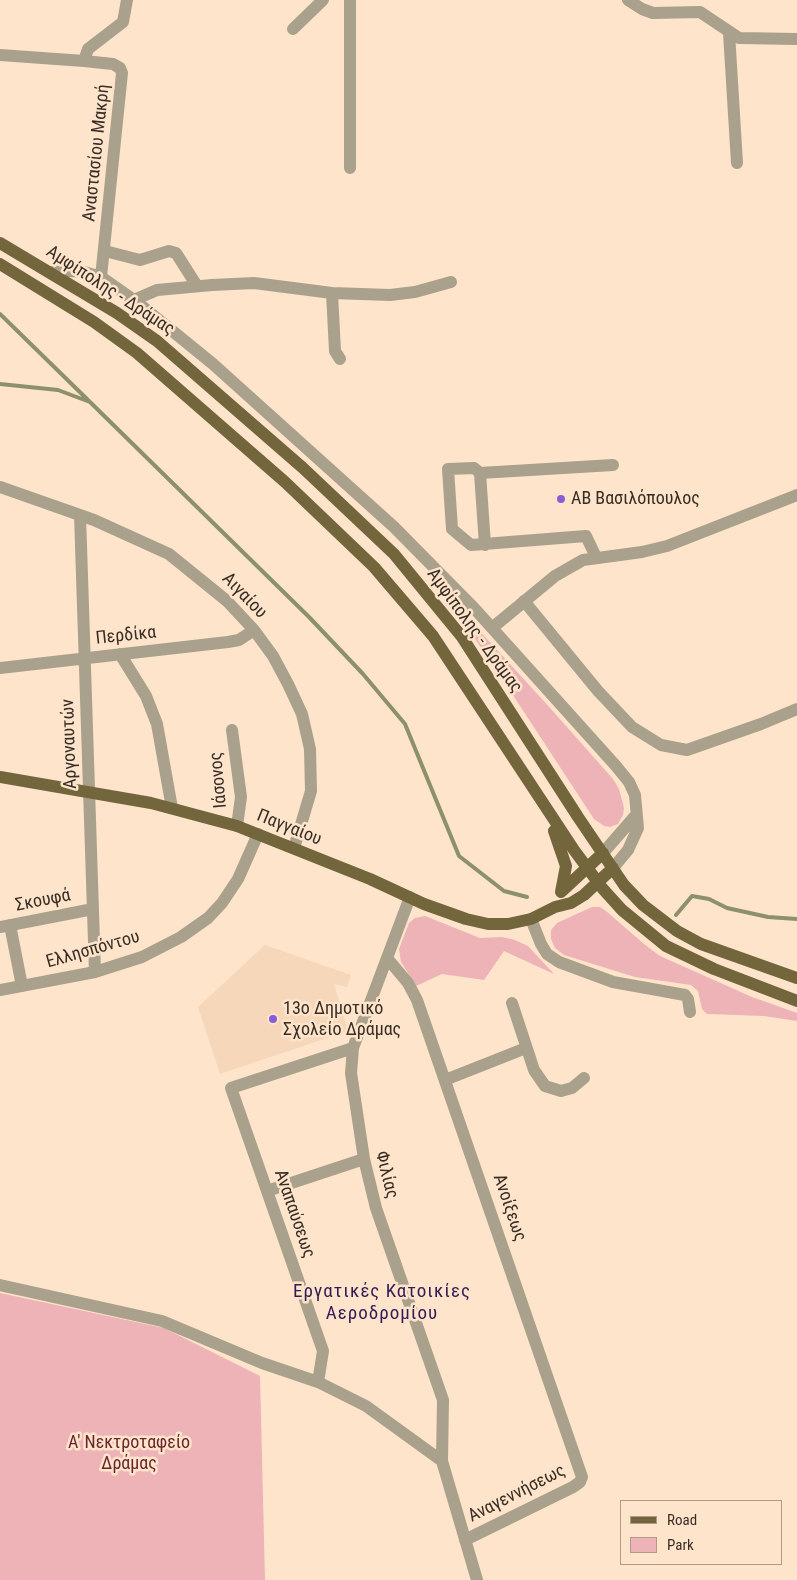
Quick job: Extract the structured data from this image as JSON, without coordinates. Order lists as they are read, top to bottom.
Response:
{
  "streets": {
    "main road": ["Αμφίπολης - Δράμας", "Παγγαίου"],
    "street": [
      "Αναστασίου Μακρή",
      "Αιγαίου",
      "Περδίκα",
      "Αργοναυτών",
      "Ιάσονος",
      "Σκουφά",
      "Ελλησπόντου",
      "Φιλίας",
      "Ανοίξεως",
      "Αναπαύσεως",
      "Αναγεννήσεως"
    ]
  },
  "crossings": [
    ["Αμφίπολης - Δράμας", "Παγγαίου"],
    ["Αιγαίου", "Περδίκα"],
    ["Αιγαίου", "Αργοναυτών"],
    ["Αιγαίου", "Παγγαίου"],
    ["Περδίκα", "Αργοναυτών"],
    ["Αργοναυτών", "Παγγαίου"],
    ["Αργοναυτών", "Σκουφά"],
    ["Αργοναυτών", "Ελλησπόντου"],
    ["Ιάσονος", "Παγγαίου"],
    ["Παγγαίου", "Ελλησπόντου"],
    ["Παγγαίου", "Φιλίας"],
    ["Φιλίας", "Ανοίξεως"],
    ["Φιλίας", "Αναπαύσεως"],
    ["Φιλίας", "Αναγεννήσεως"],
    ["Ανοίξεως", "Αναγεννήσεως"]
  ],
  "districts": ["Εργατικές Κατοικίες Αεροδρομίου"],
  "parks": ["Α' Νεκτροταφείο Δράμας"],
  "places": ["ΑΒ Βασιλόπουλος", "13ο Δημοτικό Σχολείο Δράμας"],
  "legend": ["Road", "Park"]
}
